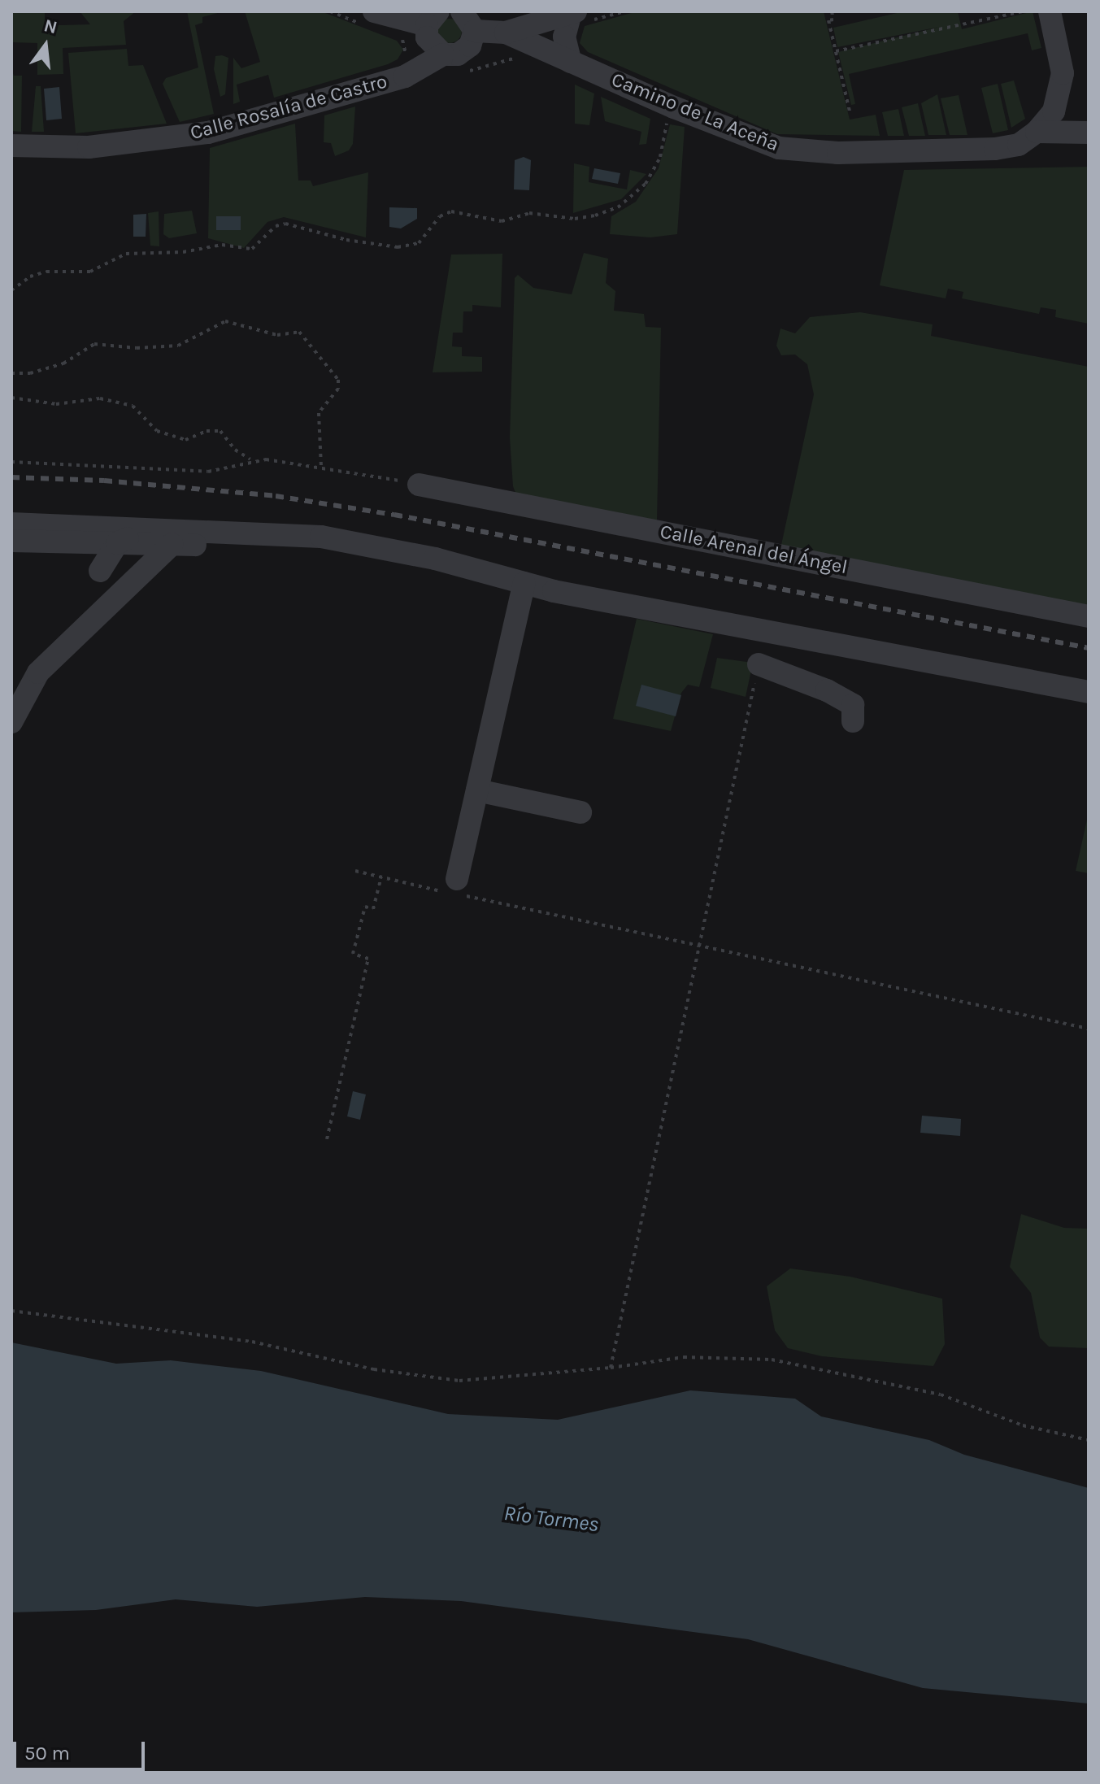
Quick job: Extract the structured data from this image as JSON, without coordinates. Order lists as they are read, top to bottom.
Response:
{
  "streets": {
    "street": ["Calle Rosalía de Castro", "Camino de La Aceña", "Calle Arenal del Ángel"]
  },
  "crossings": [
    ["Calle Rosalía de Castro", "Camino de La Aceña"]
  ],
  "water": ["Río Tormes"],
  "scale_bar": "50 m",
  "north": "top"
}
